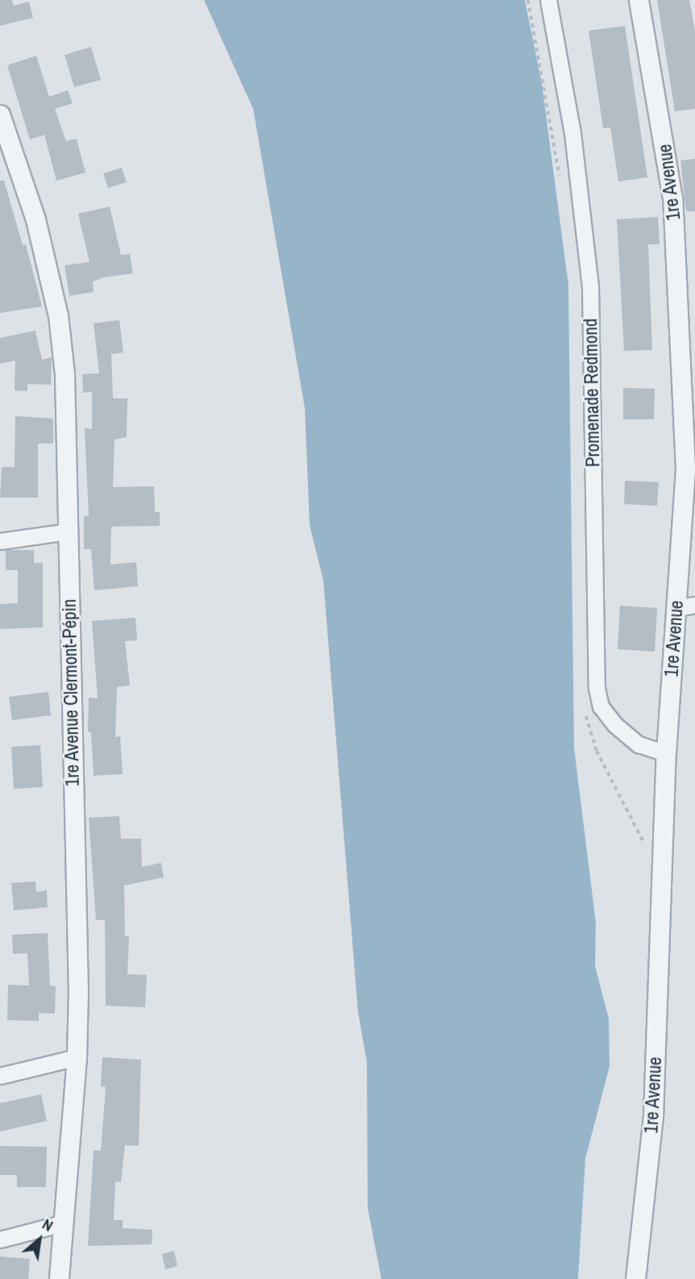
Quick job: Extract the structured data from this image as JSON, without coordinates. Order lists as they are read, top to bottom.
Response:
{
  "streets": {
    "street": ["1re Avenue", "Promenade Redmond", "1re Avenue Clermont-Pépin"]
  },
  "crossings": [
    ["1re Avenue", "Promenade Redmond"]
  ],
  "north": "top right"
}
